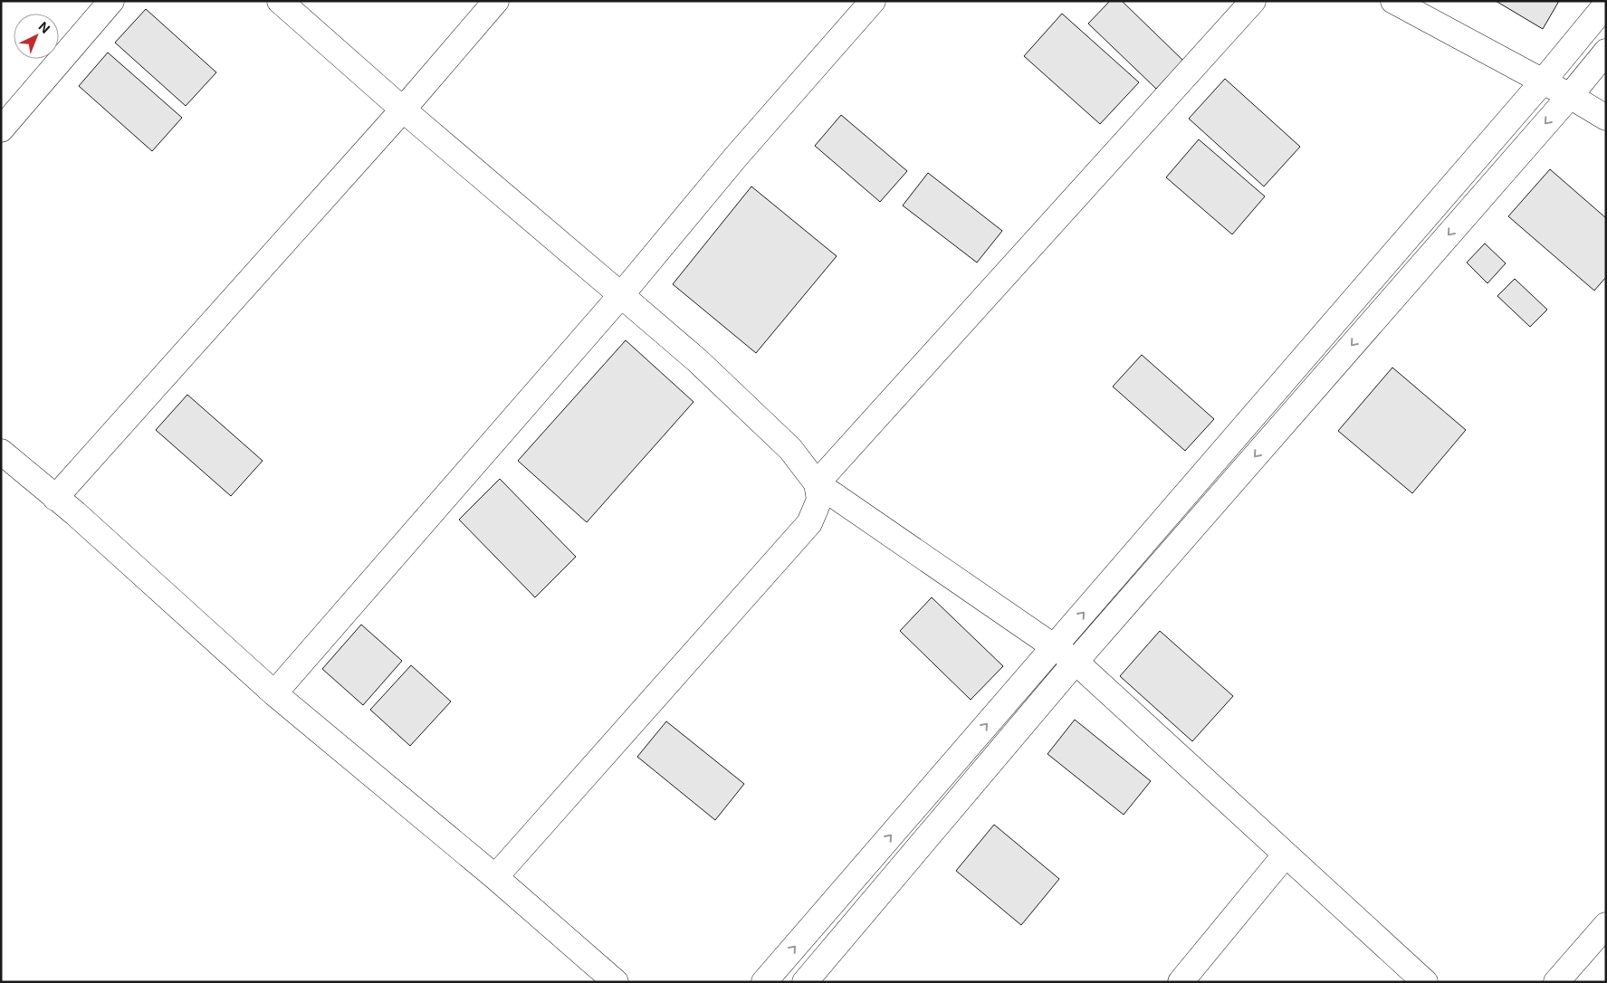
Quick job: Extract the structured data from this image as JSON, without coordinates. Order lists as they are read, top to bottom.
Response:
{
  "north": "top right"
}
